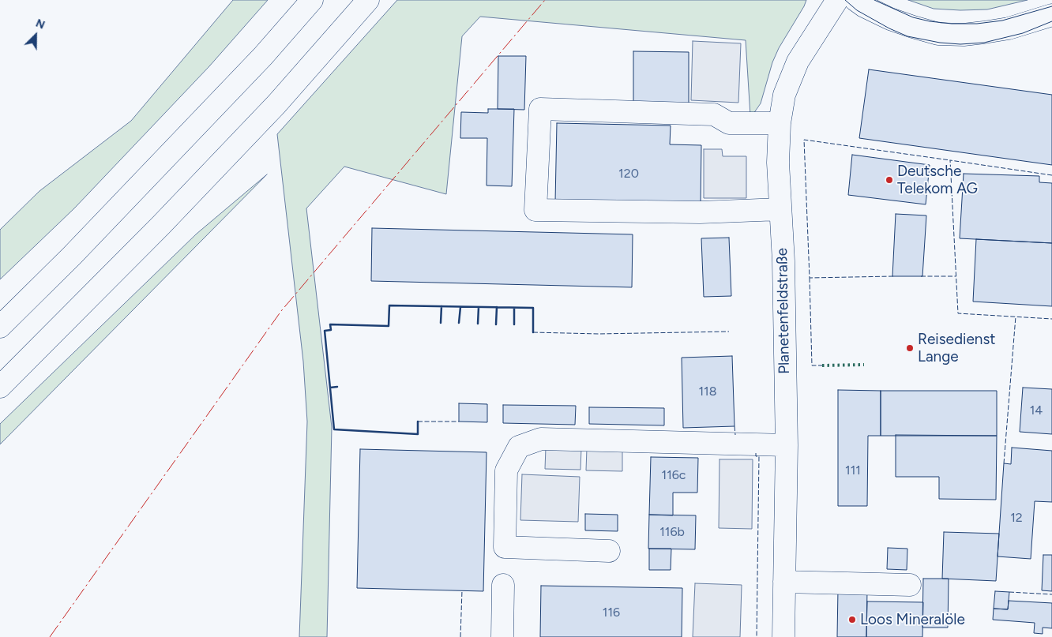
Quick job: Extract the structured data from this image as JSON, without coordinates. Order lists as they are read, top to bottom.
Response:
{
  "streets": {
    "main road": ["Planetenfeldstraße"]
  },
  "places": ["Deutsche Telekom AG", "Reisedienst Lange", "Loos Mineralöle"],
  "house_numbers": [
    "120",
    "118",
    "14",
    "111",
    "116c",
    "12",
    "116b",
    "116"
  ],
  "north": "top right"
}
